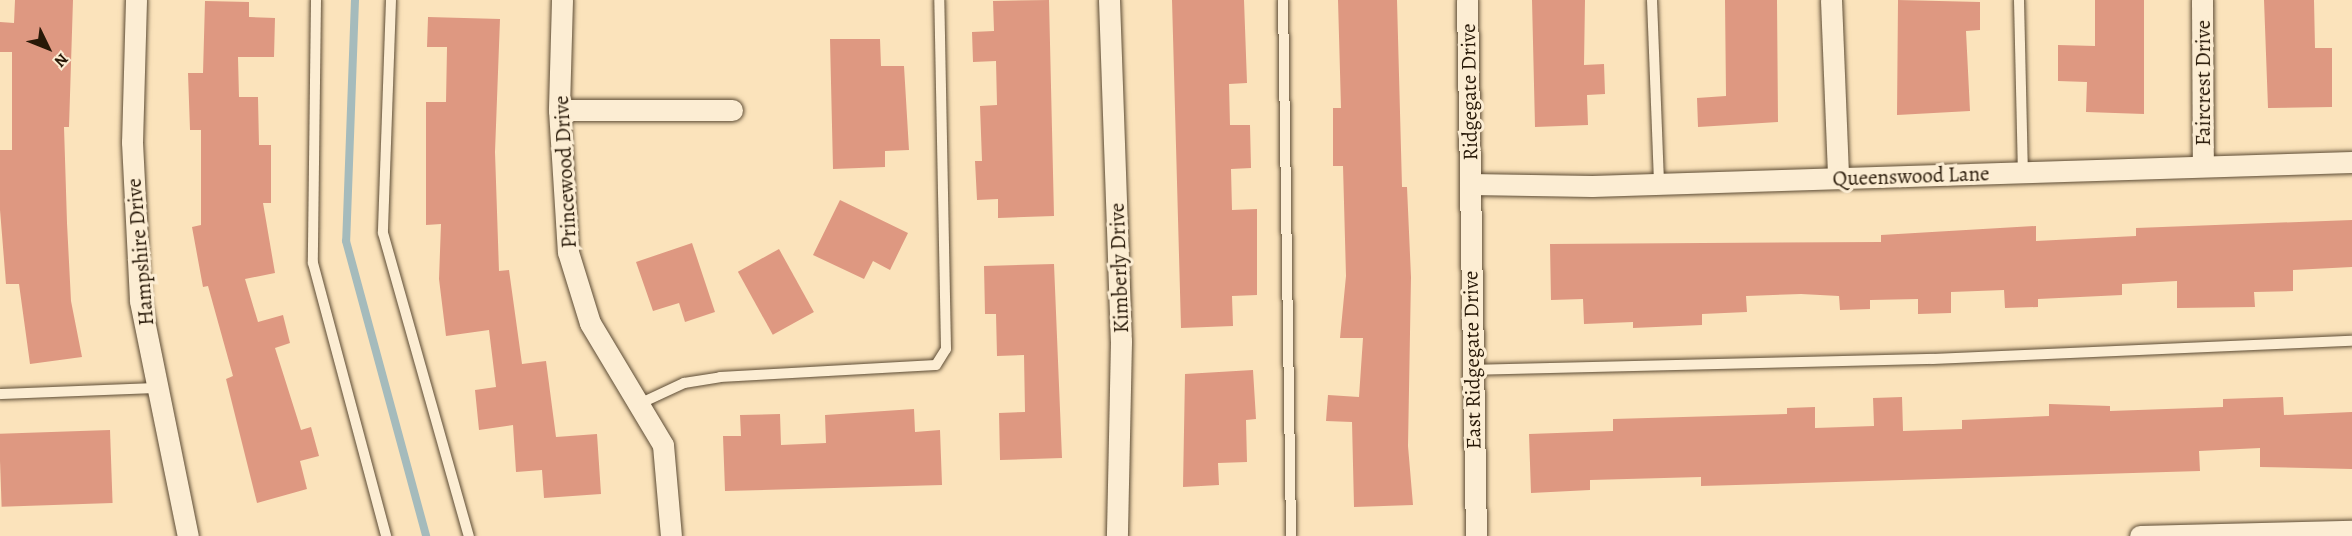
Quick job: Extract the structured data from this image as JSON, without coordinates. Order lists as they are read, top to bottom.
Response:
{
  "streets": {
    "street": [
      "Faircrest Drive",
      "Ridgegate Drive",
      "Princewood Drive",
      "Queenswood Lane",
      "Hampshire Drive",
      "Kimberly Drive",
      "East Ridgegate Drive"
    ]
  },
  "crossings": [
    ["Faircrest Drive", "Queenswood Lane"],
    ["Ridgegate Drive", "Queenswood Lane"],
    ["Ridgegate Drive", "East Ridgegate Drive"],
    ["Queenswood Lane", "East Ridgegate Drive"]
  ],
  "north": "bottom right"
}
